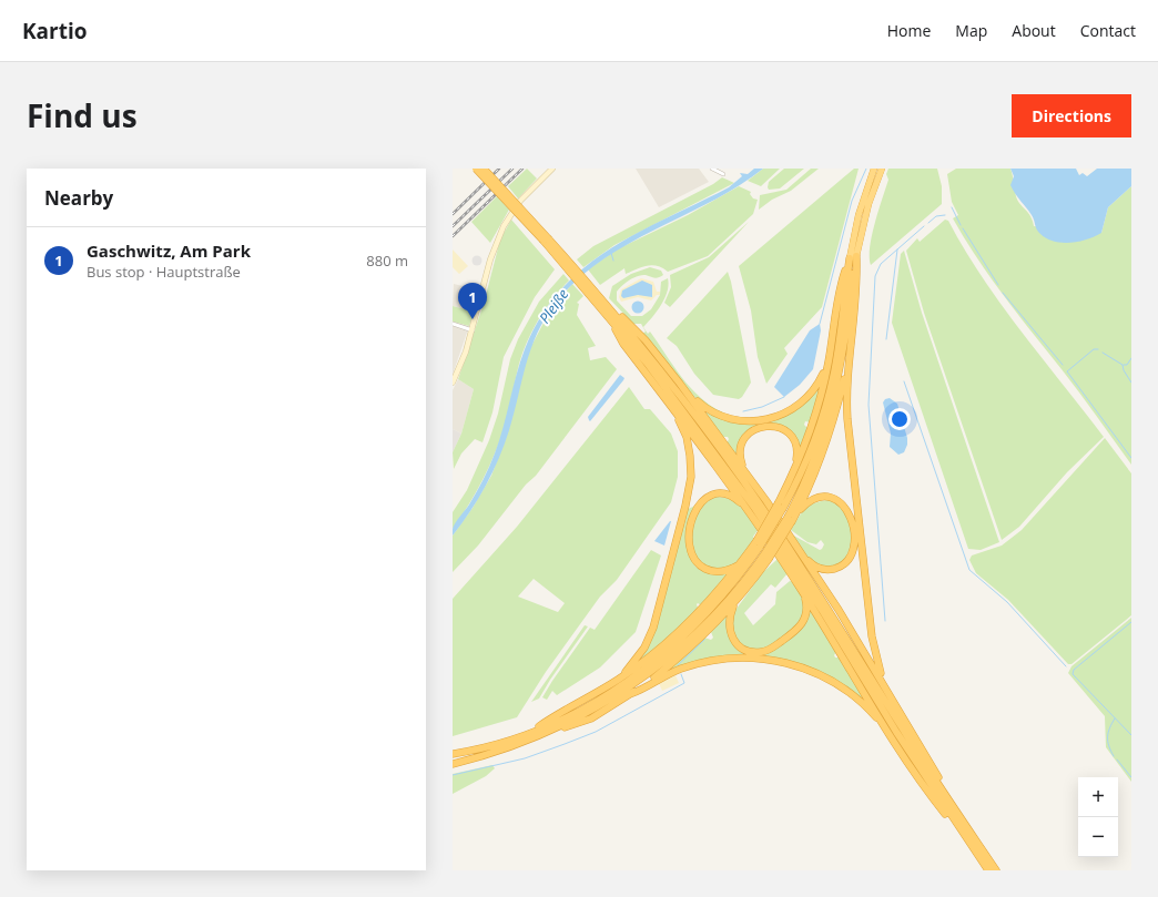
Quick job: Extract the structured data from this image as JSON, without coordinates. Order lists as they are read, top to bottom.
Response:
{
  "water": ["Pleiße"],
  "page": {
    "header": "Kartio",
    "nav": [
      "Home",
      "Map",
      "About",
      "Contact"
    ],
    "title": "Find us",
    "buttons": "Directions",
    "heading": "Nearby",
    "list": [
      {
        "mark": "1",
        "name": "Gaschwitz, Am Park",
        "note": "Bus stop · Hauptstraße",
        "value": "880 m"
      }
    ],
    "pins": "1",
    "map_buttons": ["+", "−"]
  }
}
